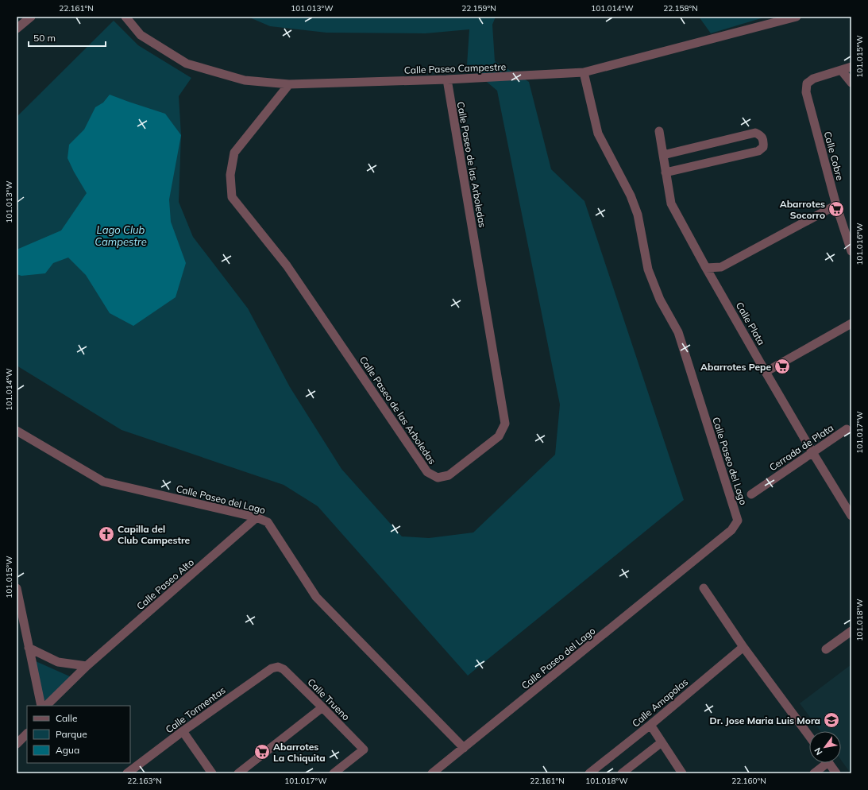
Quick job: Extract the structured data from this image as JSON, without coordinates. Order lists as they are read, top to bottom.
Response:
{
  "streets": {
    "street": [
      "Calle Paseo Campestre",
      "Calle Cobre",
      "Calle Paseo de las Arboledas",
      "Calle Plata",
      "Cerrada de Plata",
      "Calle Paseo del Lago",
      "Calle Paseo Alto",
      "Calle Trueno",
      "Calle Amapolas",
      "Calle Tormentas"
    ]
  },
  "crossings": [
    ["Calle Paseo Campestre", "Calle Paseo de las Arboledas"],
    ["Calle Paseo Campestre", "Calle Paseo del Lago"],
    ["Calle Plata", "Cerrada de Plata"],
    ["Calle Paseo del Lago", "Calle Paseo Alto"],
    ["Calle Trueno", "Calle Tormentas"]
  ],
  "water": ["Lago Club Campestre"],
  "places": {
    "supermarket": ["Abarrotes Socorro", "Abarrotes Pepe", "Abarrotes La Chiquita"],
    "church": ["Capilla del Club Campestre"],
    "school or university": ["Dr. Jose Maria Luis Mora"]
  },
  "legend": ["Calle", "Parque", "Agua"],
  "scale_bar": "50 m",
  "north": "bottom left",
  "coordinates": [
    "22.161°N",
    "101.013°W",
    "22.159°N",
    "101.014°W",
    "22.158°N",
    "101.015°W",
    "101.016°W",
    "101.017°W",
    "101.018°W",
    "22.163°N",
    "22.160°N"
  ]
}
